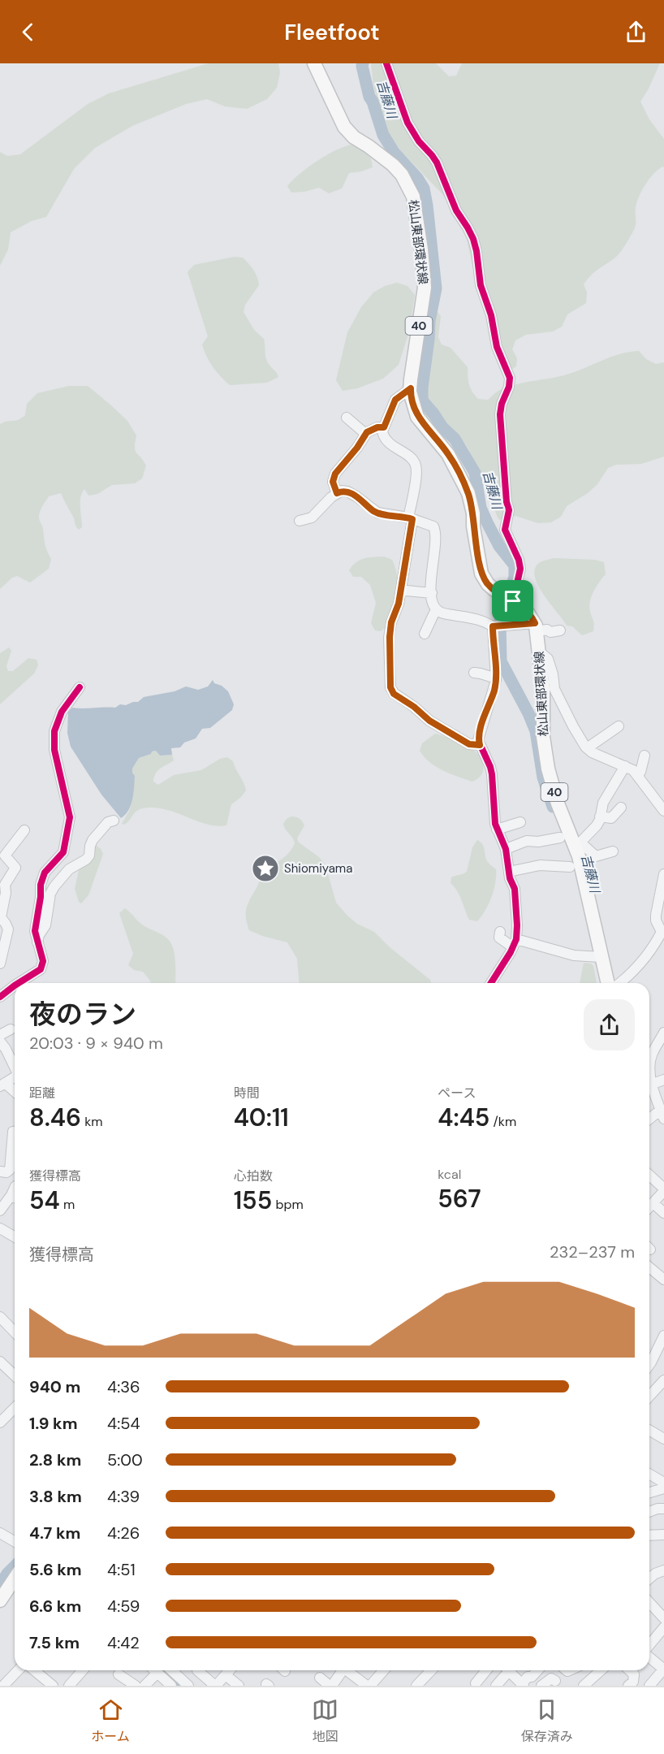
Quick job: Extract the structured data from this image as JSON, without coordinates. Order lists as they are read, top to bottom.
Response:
{
  "streets": {
    "main road": ["松山東部環状線", "40"]
  },
  "water": ["吉藤川"],
  "places": {
    "place": ["Shiomiyama"]
  },
  "page": {
    "header": "Fleetfoot",
    "heading": ["夜のラン", "20:03 · 9 × 940 m"],
    "stats": [
      ["距離", "8.46 km"],
      ["時間", "40:11"],
      ["ペース", "4:45 /km"],
      ["獲得標高", "54 m"],
      ["心拍数", "155 bpm"],
      ["kcal", "567"]
    ],
    "chart": ["獲得標高", "232–237 m"],
    "list": [
      {
        "name": "940 m",
        "note": "4:36"
      },
      {
        "name": "1.9 km",
        "note": "4:54"
      },
      {
        "name": "2.8 km",
        "note": "5:00"
      },
      {
        "name": "3.8 km",
        "note": "4:39"
      },
      {
        "name": "4.7 km",
        "note": "4:26"
      },
      {
        "name": "5.6 km",
        "note": "4:51"
      },
      {
        "name": "6.6 km",
        "note": "4:59"
      },
      {
        "name": "7.5 km",
        "note": "4:42"
      }
    ],
    "tabs": ["ホーム", "地図", "保存済み"]
  }
}
